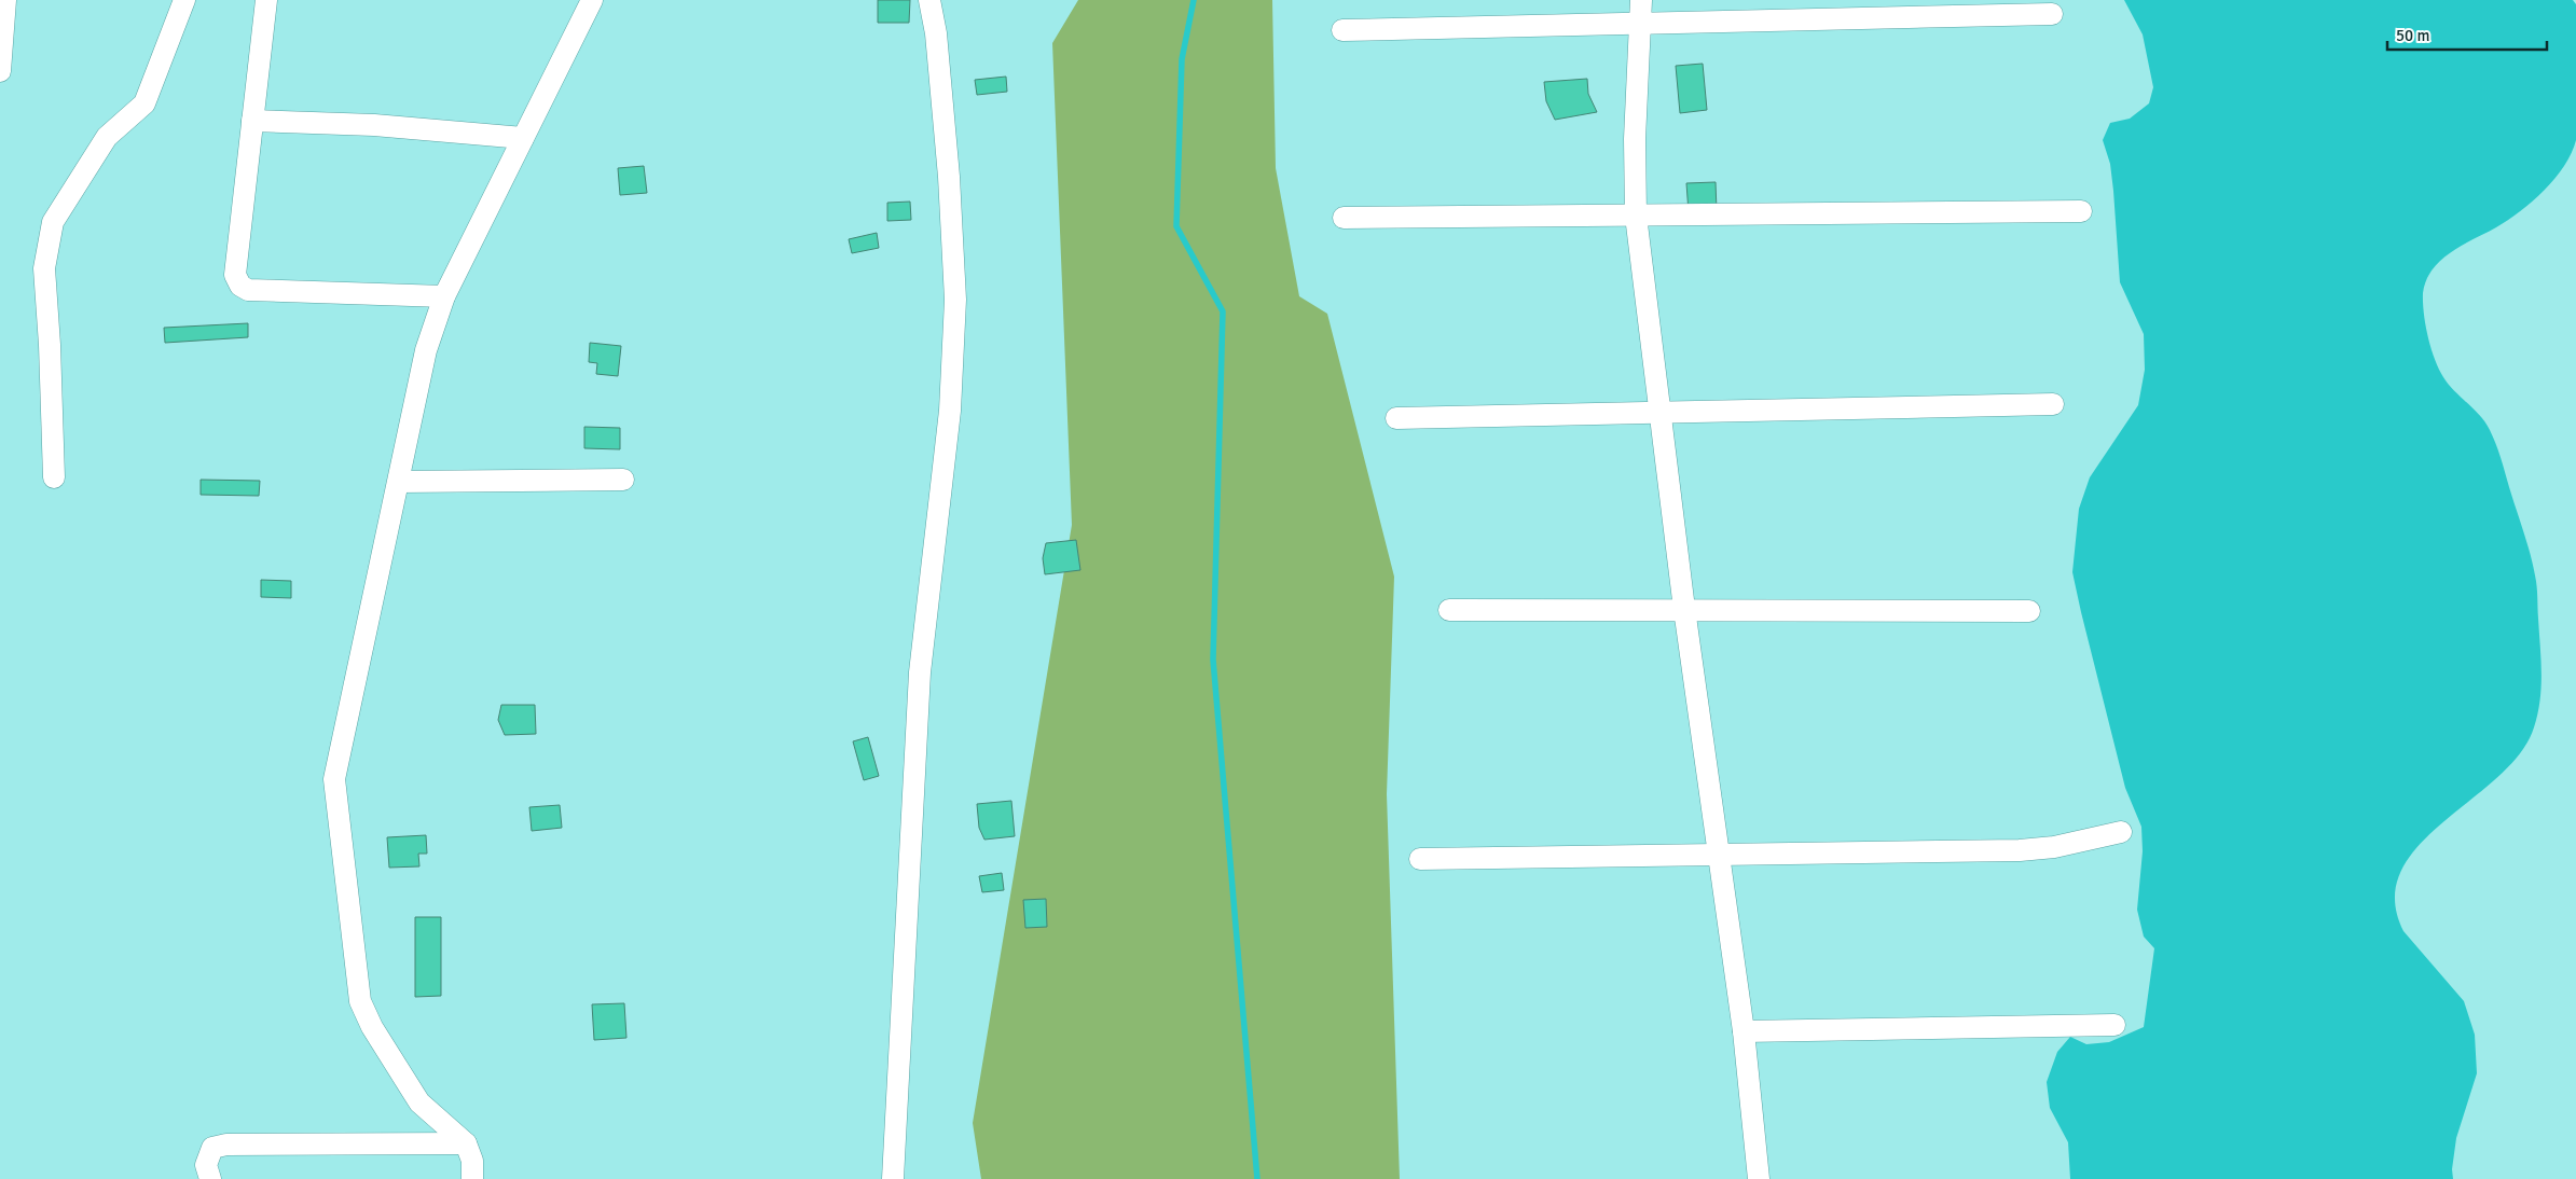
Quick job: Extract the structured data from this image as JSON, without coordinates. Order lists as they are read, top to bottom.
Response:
{
  "scale_bar": "50 m"
}
